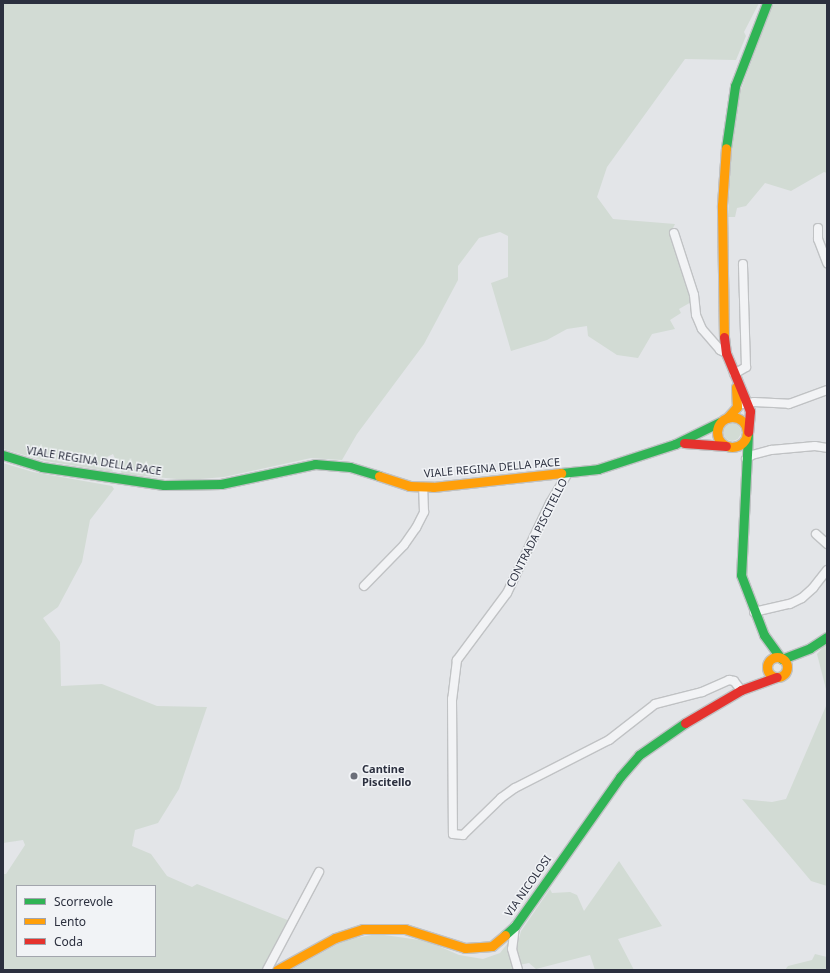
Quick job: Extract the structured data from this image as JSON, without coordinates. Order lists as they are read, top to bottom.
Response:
{
  "streets": {
    "main road": ["VIALE REGINA DELLA PACE", "VIA NICOLOSI"],
    "street": ["CONTRADA PISCITELLO"]
  },
  "crossings": [
    ["VIALE REGINA DELLA PACE", "CONTRADA PISCITELLO"],
    ["CONTRADA PISCITELLO", "VIA NICOLOSI"]
  ],
  "places": ["Cantine Piscitello"],
  "legend": ["Scorrevole", "Lento", "Coda"]
}
